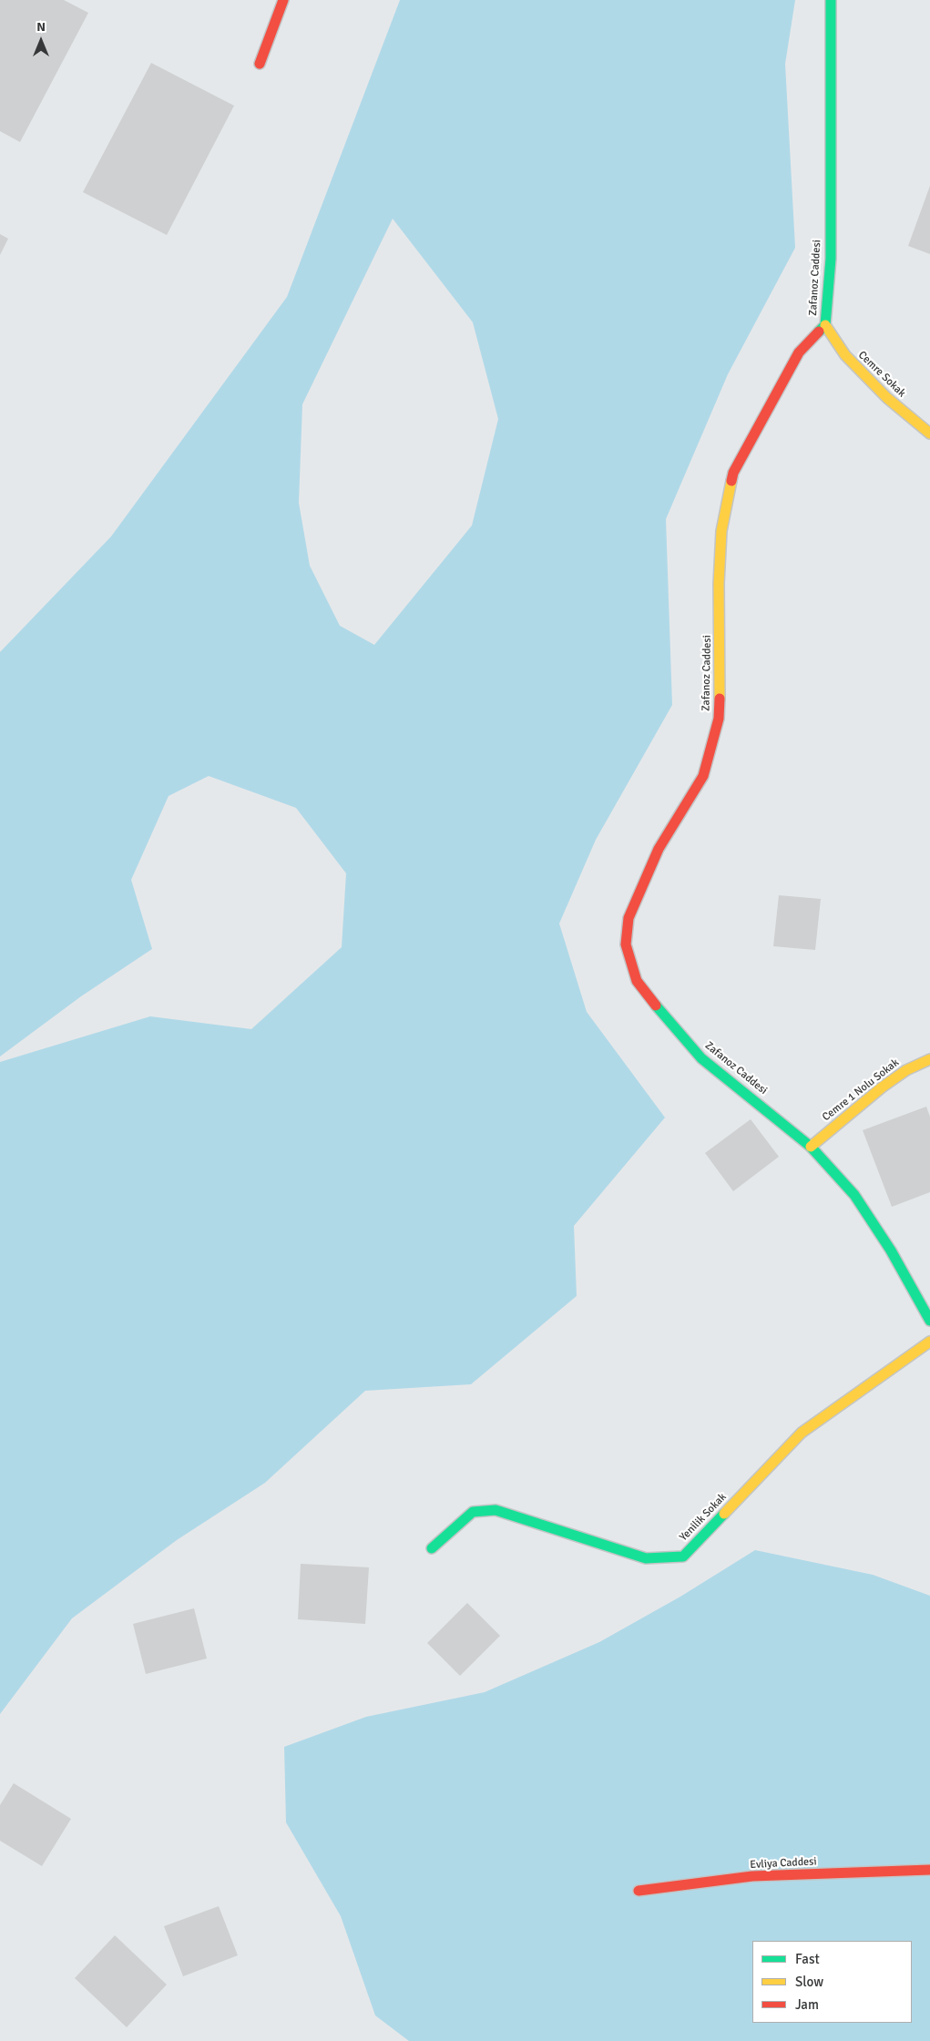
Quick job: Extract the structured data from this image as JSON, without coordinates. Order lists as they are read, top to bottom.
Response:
{
  "streets": {
    "street": [
      "Zafanoz Caddesi",
      "Cemre Sokak",
      "Cemre 1 Nolu Sokak",
      "Yenilik Sokak",
      "Evliya Caddesi"
    ]
  },
  "crossings": [
    ["Zafanoz Caddesi", "Cemre Sokak"],
    ["Zafanoz Caddesi", "Cemre 1 Nolu Sokak"]
  ],
  "legend": ["Fast", "Slow", "Jam"],
  "north": "top"
}
